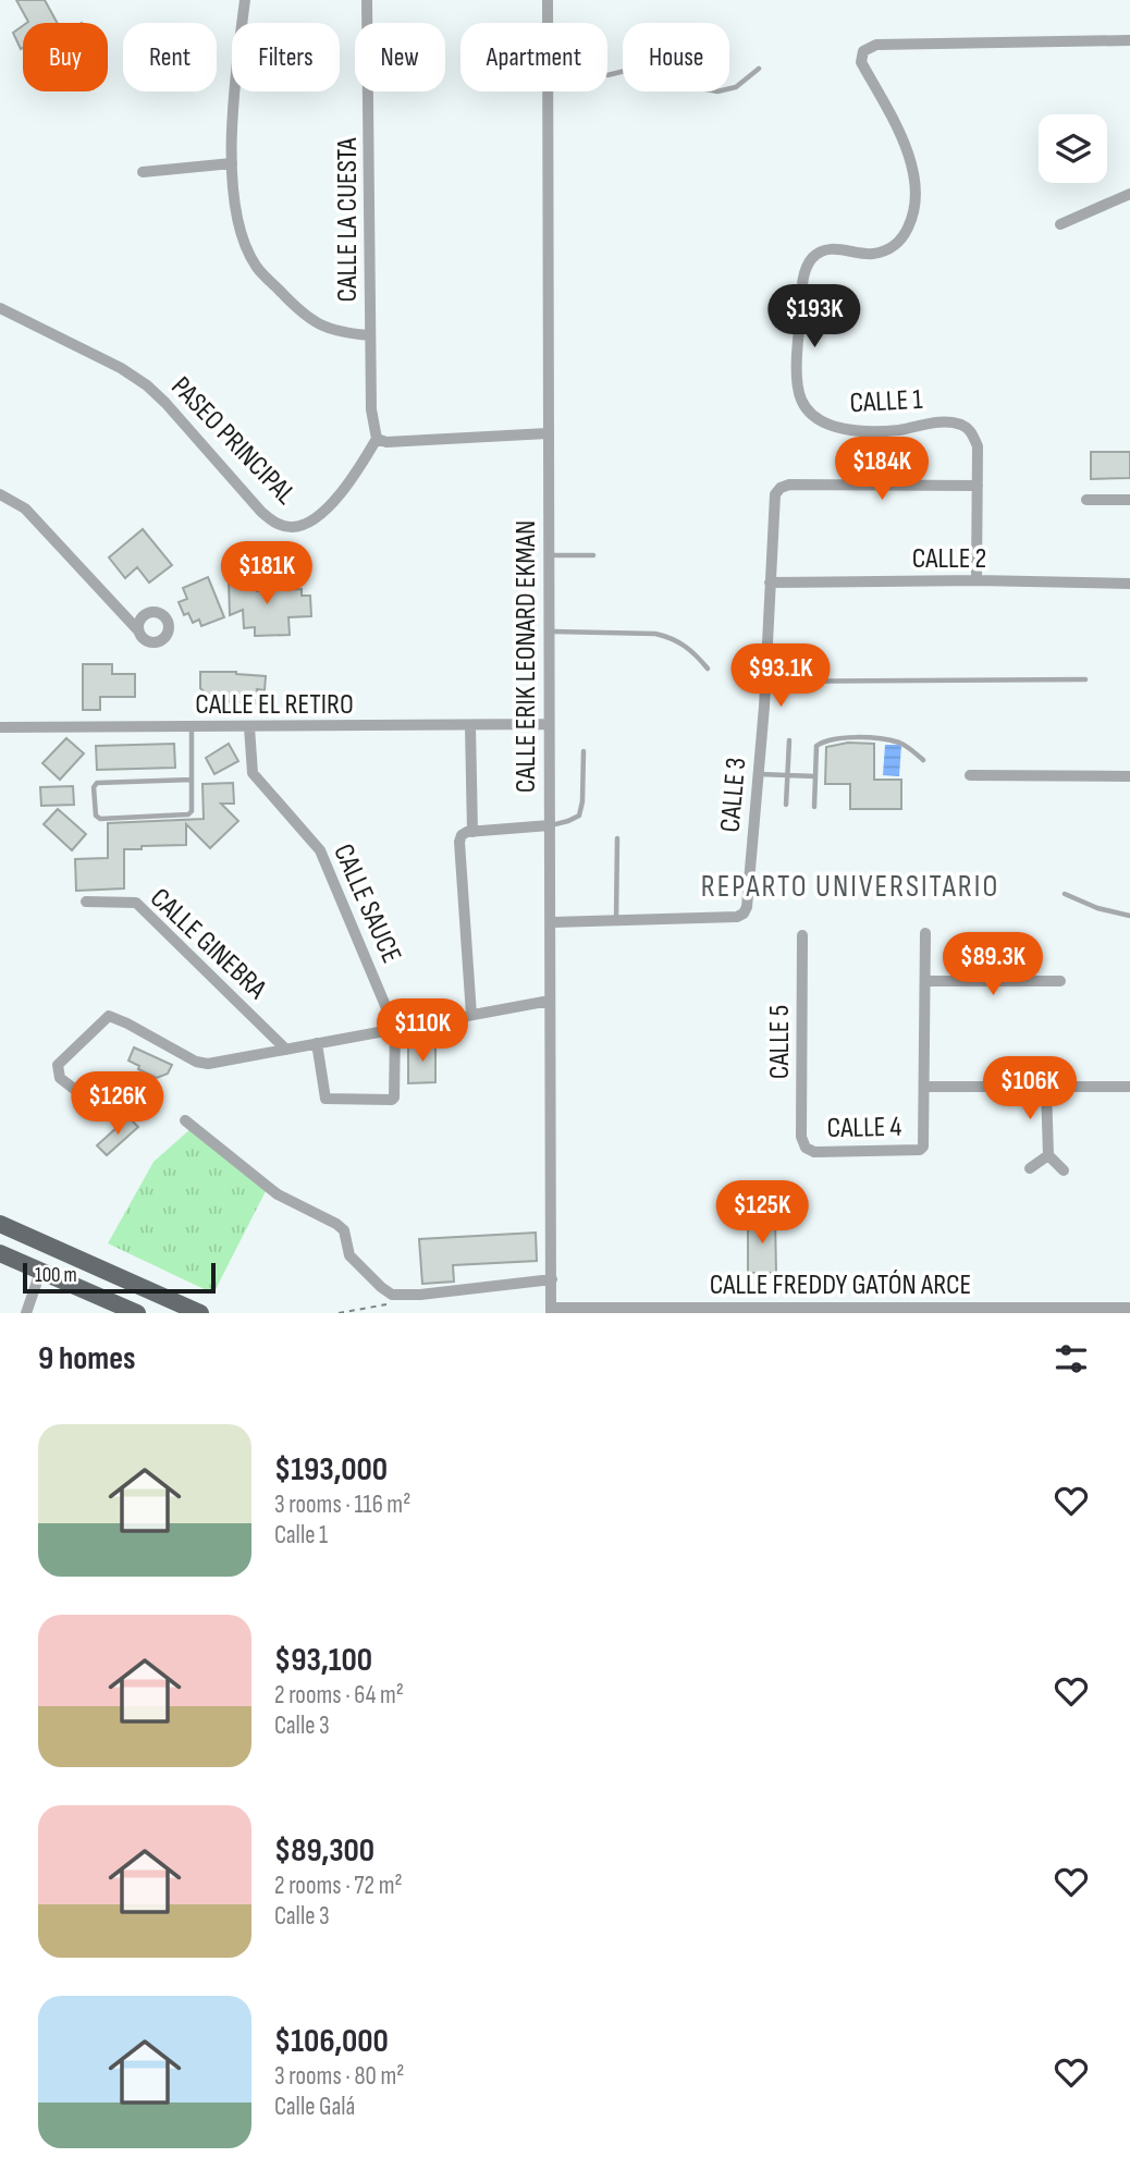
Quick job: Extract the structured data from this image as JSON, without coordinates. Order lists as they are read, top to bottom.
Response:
{
  "streets": {
    "street": [
      "CALLE LA CUESTA",
      "CALLE 1",
      "PASEO PRINCIPAL",
      "CALLE 2",
      "CALLE ERIK LEONARD EKMAN",
      "CALLE EL RETIRO",
      "CALLE 3",
      "CALLE SAUCE",
      "CALLE GINEBRA",
      "CALLE 5",
      "CALLE 4",
      "CALLE FREDDY GATÓN ARCE"
    ]
  },
  "crossings": [
    ["CALLE LA CUESTA", "PASEO PRINCIPAL"],
    ["CALLE 1", "CALLE 2"],
    ["CALLE 1", "CALLE 3"],
    ["CALLE 2", "CALLE 3"],
    ["CALLE ERIK LEONARD EKMAN", "CALLE EL RETIRO"],
    ["CALLE ERIK LEONARD EKMAN", "CALLE 3"],
    ["CALLE ERIK LEONARD EKMAN", "CALLE FREDDY GATÓN ARCE"],
    ["CALLE EL RETIRO", "CALLE SAUCE"],
    ["CALLE 5", "CALLE 4"]
  ],
  "districts": ["REPARTO UNIVERSITARIO"],
  "scale_bar": "100 m",
  "page": {
    "chip": [
      "Buy",
      "Rent",
      "Filters",
      "New",
      "Apartment",
      "House"
    ],
    "price": [
      "$193K",
      "$184K",
      "$181K",
      "$93.1K",
      "$89.3K",
      "$110K",
      "$106K",
      "$126K",
      "$125K"
    ],
    "scale": "100 m",
    "heading": "9 homes",
    "list": [
      {
        "name": "$193,000",
        "note": "3 rooms · 116 m² · Calle 1"
      },
      {
        "name": "$93,100",
        "note": "2 rooms · 64 m² · Calle 3"
      },
      {
        "name": "$89,300",
        "note": "2 rooms · 72 m² · Calle 3"
      },
      {
        "name": "$106,000",
        "note": "3 rooms · 80 m² · Calle Galá"
      }
    ]
  }
}
